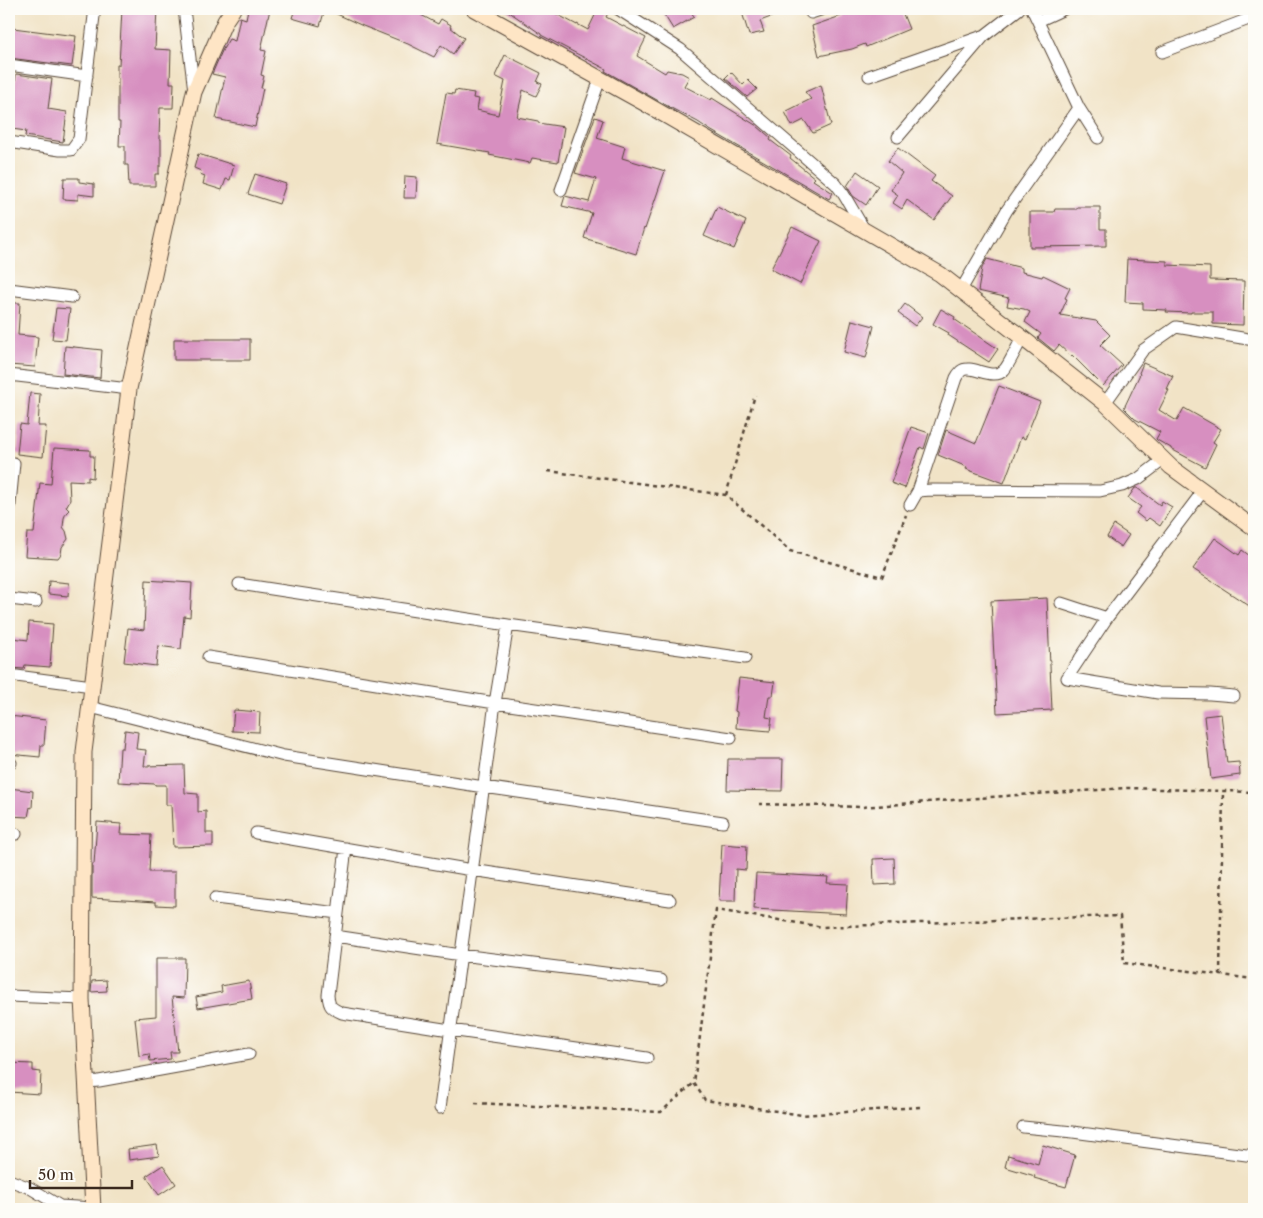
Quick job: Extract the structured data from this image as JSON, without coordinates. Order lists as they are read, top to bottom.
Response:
{
  "scale_bar": "50 m"
}
